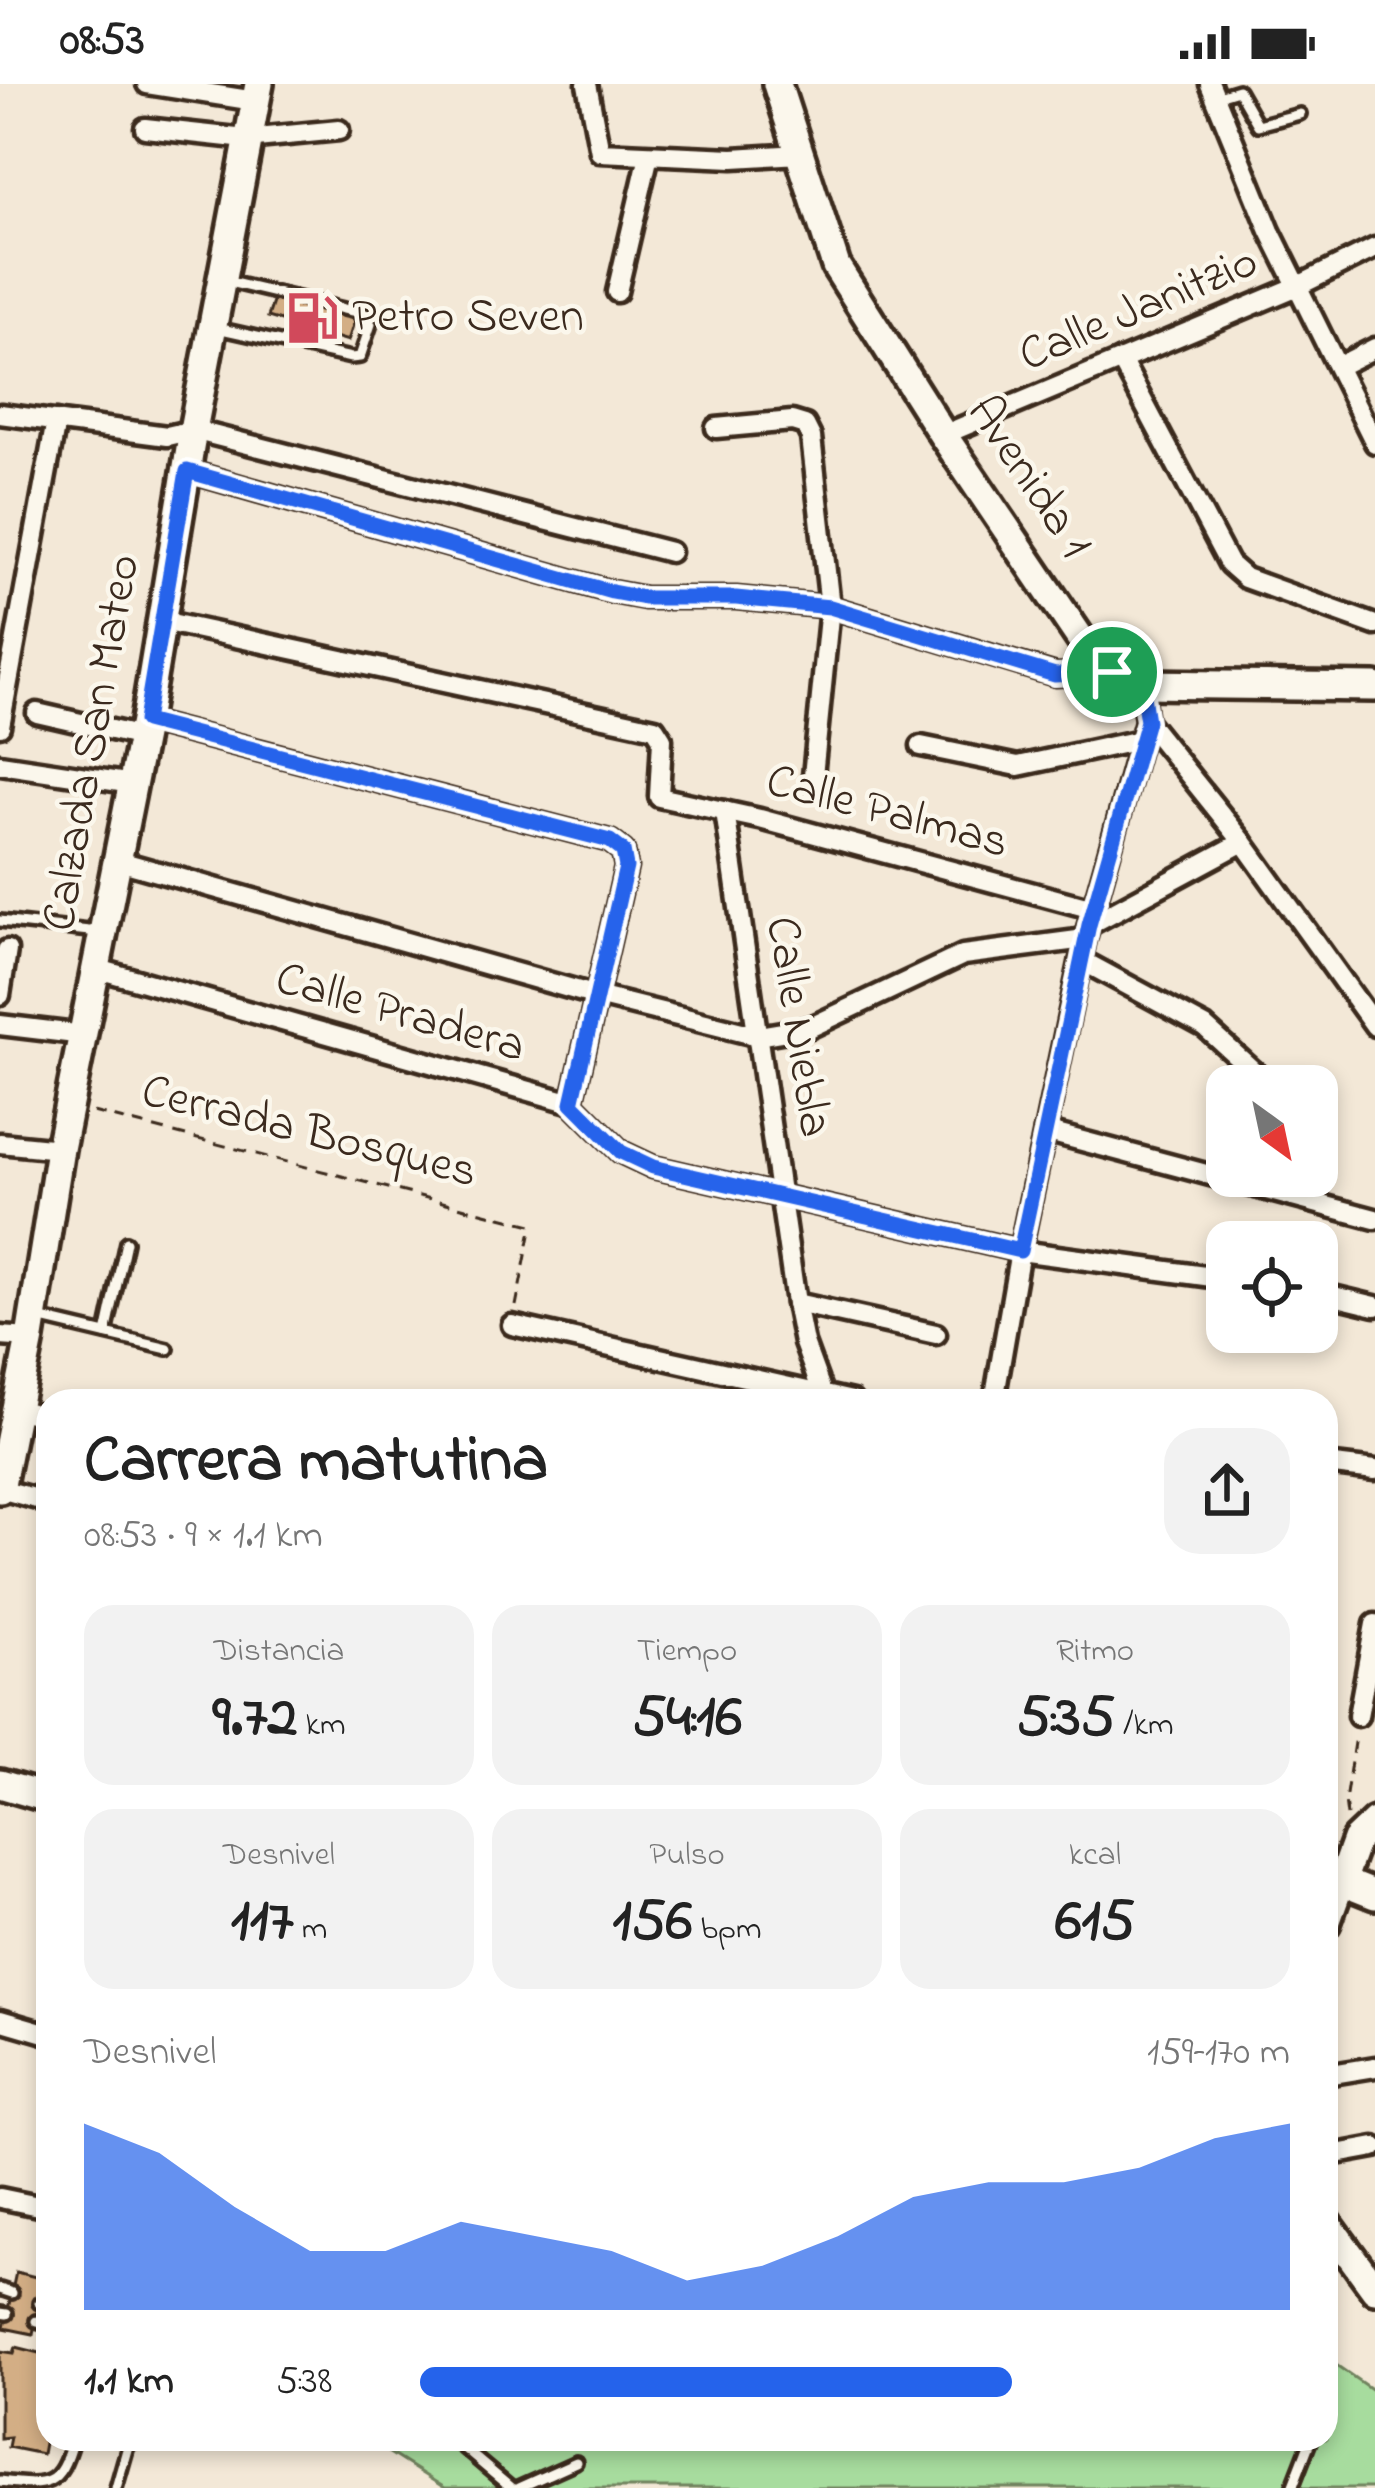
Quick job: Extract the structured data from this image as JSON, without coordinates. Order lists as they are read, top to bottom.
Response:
{
  "streets": {
    "main road": ["Avenida 1", "Calzada San Mateo"],
    "street": [
      "Calle Janitzio",
      "Calle Palmas",
      "Calle Pradera",
      "Calle Niebla"
    ],
    "path": ["Cerrada Bosques"]
  },
  "crossings": [
    ["Calle Janitzio", "Avenida 1"],
    ["Calzada San Mateo", "Calle Palmas"],
    ["Calzada San Mateo", "Calle Pradera"],
    ["Calzada San Mateo", "Cerrada Bosques"],
    ["Calle Palmas", "Calle Niebla"],
    ["Calle Pradera", "Calle Niebla"]
  ],
  "places": {
    "fuel station": ["Petro Seven"]
  },
  "north": "bottom right",
  "page": {
    "status": "08:53",
    "heading": ["Carrera matutina", "08:53 · 9 × 1.1 km"],
    "stats": [
      ["Distancia", "9.72 km"],
      ["Tiempo", "54:16"],
      ["Ritmo", "5:35 /km"],
      ["Desnivel", "117 m"],
      ["Pulso", "156 bpm"],
      ["kcal", "615"]
    ],
    "chart": ["Desnivel", "159–170 m"],
    "list": [
      {
        "name": "1.1 km",
        "note": "5:38"
      }
    ]
  }
}
